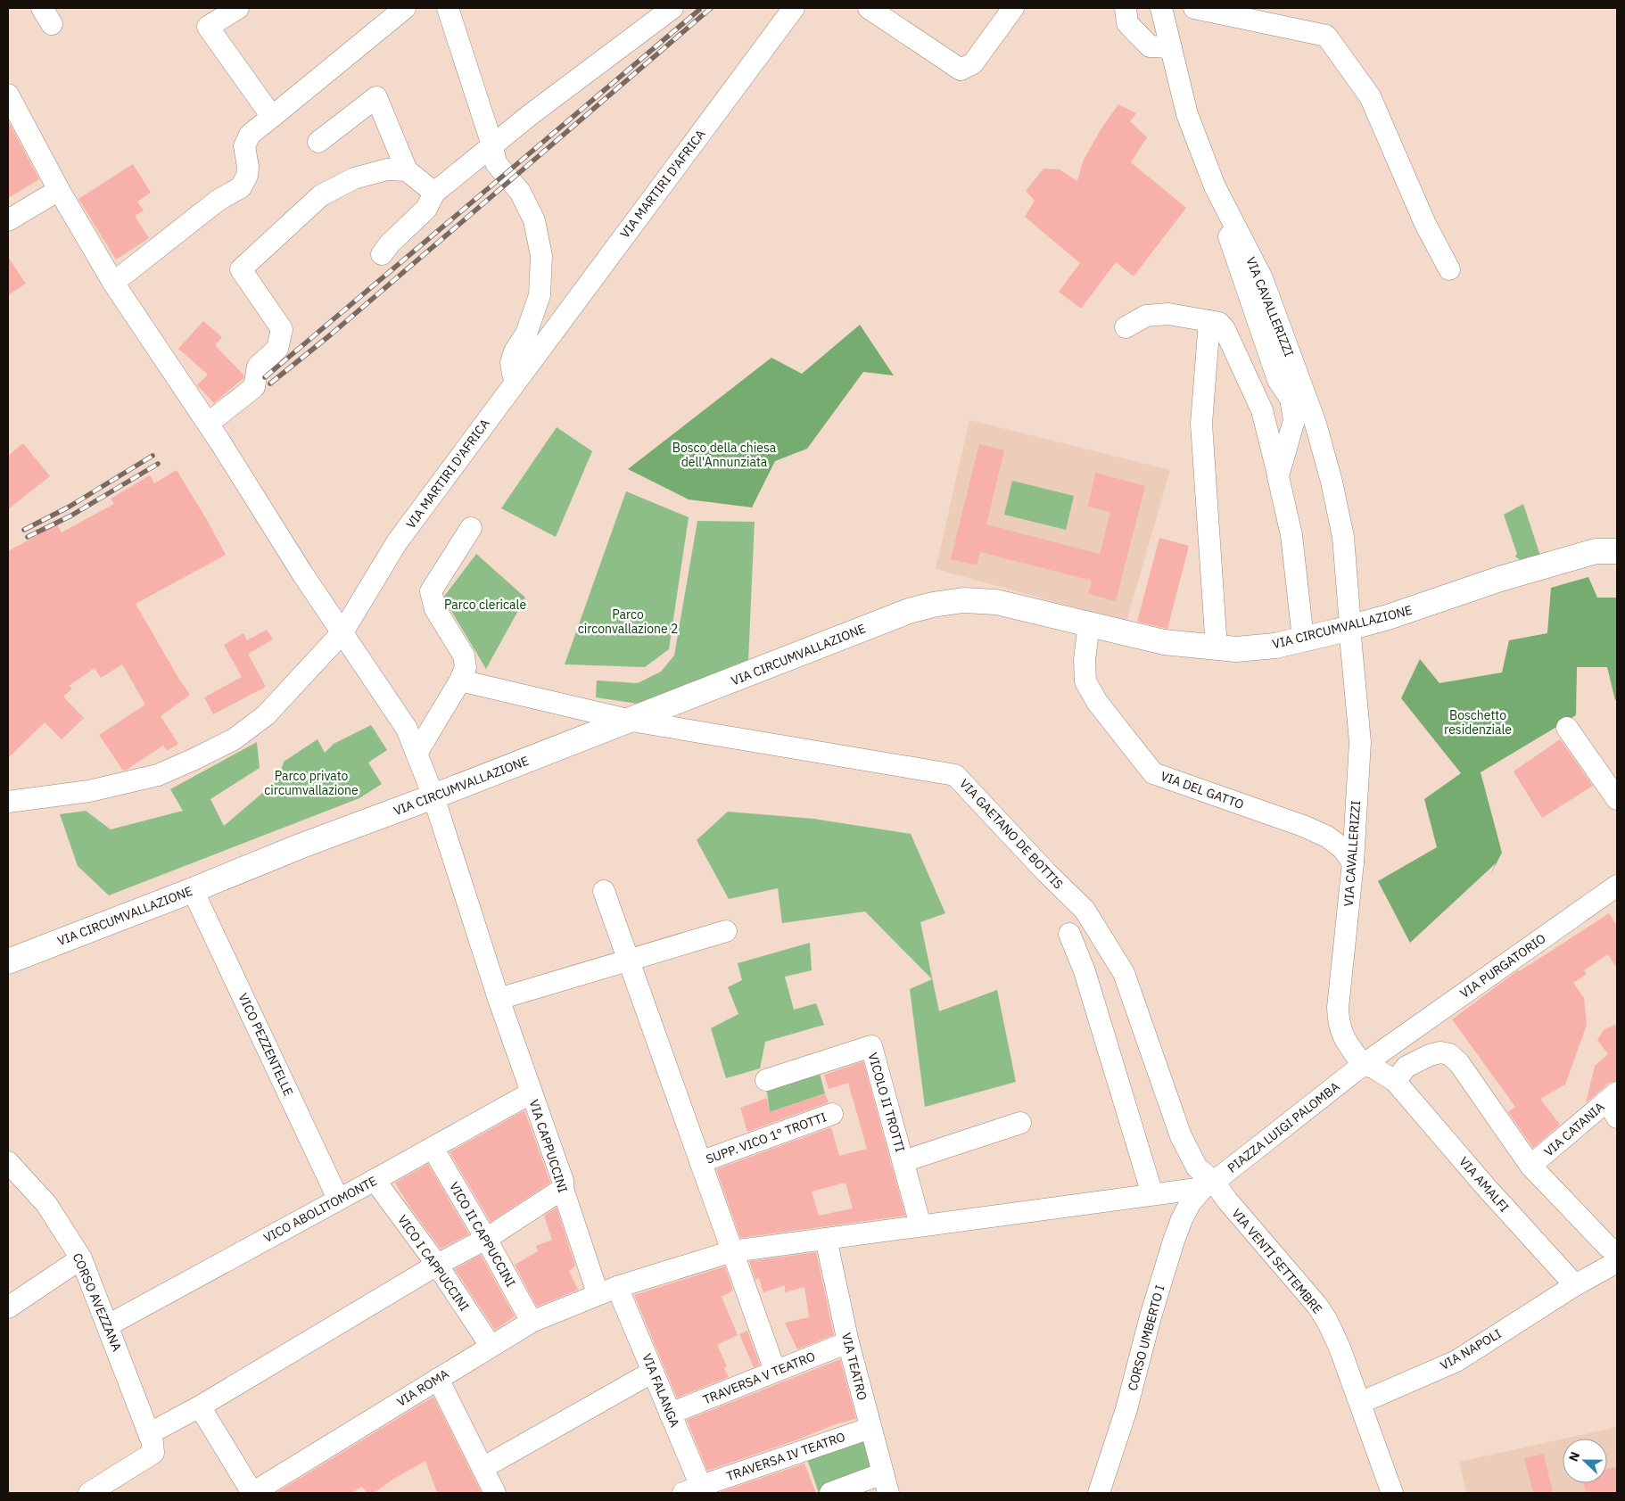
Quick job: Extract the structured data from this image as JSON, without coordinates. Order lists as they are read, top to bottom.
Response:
{
  "streets": {
    "main road": ["VIA CIRCUMVALLAZIONE"],
    "street": [
      "VIA MARTIRI D'AFRICA",
      "VIA CAVALLERIZZI",
      "VIA DEL GATTO",
      "VIA GAETANO DE BOTTIS",
      "VIA PURGATORIO",
      "VICO PEZZENTELLE",
      "VICOLO II TROTTI",
      "PIAZZA LUIGI PALOMBA",
      "VIA CATANIA",
      "SUPP. VICO 1° TROTTI",
      "VIA CAPPUCCINI",
      "VIA AMALFI",
      "VICO ABOLITOMONTE",
      "VICO II CAPPUCCINI",
      "VIA VENTI SETTEMBRE",
      "VICO I CAPPUCCINI",
      "CORSO AVEZZANA",
      "CORSO UMBERTO I",
      "VIA NAPOLI",
      "VIA TEATRO",
      "TRAVERSA V TEATRO",
      "VIA ROMA",
      "VIA FALANGA",
      "TRAVERSA IV TEATRO"
    ]
  },
  "crossings": [
    ["VIA MARTIRI D'AFRICA", "VIA CAPPUCCINI"],
    ["VIA CAVALLERIZZI", "VIA DEL GATTO"],
    ["VIA CAVALLERIZZI", "VIA PURGATORIO"],
    ["VIA CAVALLERIZZI", "PIAZZA LUIGI PALOMBA"],
    ["VIA CIRCUMVALLAZIONE", "VIA DEL GATTO"],
    ["VIA CIRCUMVALLAZIONE", "VIA GAETANO DE BOTTIS"],
    ["VIA CIRCUMVALLAZIONE", "VICO PEZZENTELLE"],
    ["VIA CIRCUMVALLAZIONE", "VIA CAPPUCCINI"],
    ["VIA GAETANO DE BOTTIS", "PIAZZA LUIGI PALOMBA"],
    ["VIA GAETANO DE BOTTIS", "VIA VENTI SETTEMBRE"],
    ["VIA GAETANO DE BOTTIS", "CORSO UMBERTO I"],
    ["VIA GAETANO DE BOTTIS", "VIA ROMA"],
    ["VIA PURGATORIO", "PIAZZA LUIGI PALOMBA"],
    ["VICO PEZZENTELLE", "VICO ABOLITOMONTE"],
    ["VICOLO II TROTTI", "VIA ROMA"],
    ["PIAZZA LUIGI PALOMBA", "VIA VENTI SETTEMBRE"],
    ["PIAZZA LUIGI PALOMBA", "CORSO UMBERTO I"],
    ["PIAZZA LUIGI PALOMBA", "VIA ROMA"],
    ["VIA CAPPUCCINI", "VICO ABOLITOMONTE"],
    ["VIA CAPPUCCINI", "VIA ROMA"],
    ["VIA AMALFI", "VIA NAPOLI"],
    ["VICO ABOLITOMONTE", "VICO II CAPPUCCINI"],
    ["VICO ABOLITOMONTE", "VICO I CAPPUCCINI"],
    ["VICO ABOLITOMONTE", "CORSO AVEZZANA"],
    ["VICO II CAPPUCCINI", "VIA ROMA"],
    ["VIA VENTI SETTEMBRE", "CORSO UMBERTO I"],
    ["VIA VENTI SETTEMBRE", "VIA NAPOLI"],
    ["VIA VENTI SETTEMBRE", "VIA ROMA"],
    ["VICO I CAPPUCCINI", "VIA ROMA"],
    ["CORSO UMBERTO I", "VIA ROMA"],
    ["VIA TEATRO", "TRAVERSA V TEATRO"],
    ["VIA TEATRO", "VIA ROMA"],
    ["VIA TEATRO", "TRAVERSA IV TEATRO"],
    ["TRAVERSA V TEATRO", "VIA FALANGA"],
    ["VIA ROMA", "VIA FALANGA"],
    ["VIA FALANGA", "TRAVERSA IV TEATRO"]
  ],
  "parks": [
    "Bosco della chiesa dell'Annunziata",
    "Parco clericale",
    "Parco circonvallazione 2",
    "Boschetto residenziale",
    "Parco privato circumvallazione"
  ],
  "north": "left"
}
